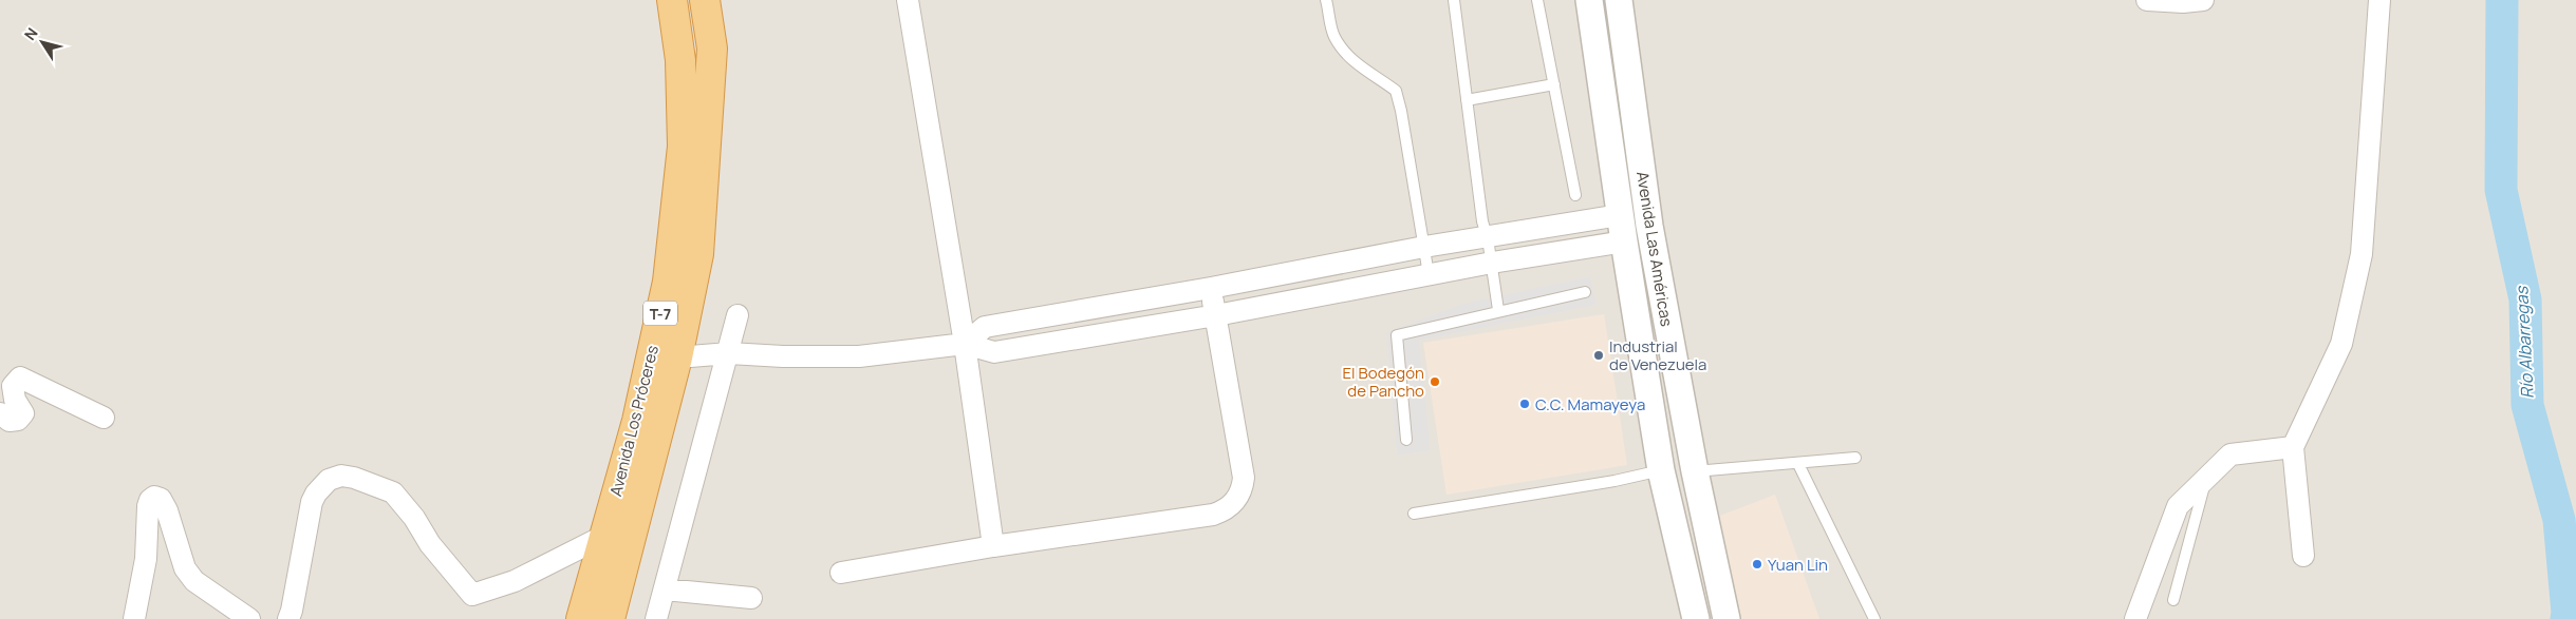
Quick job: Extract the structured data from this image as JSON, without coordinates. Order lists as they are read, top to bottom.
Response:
{
  "streets": {
    "highway": ["T-7", "Avenida Los Próceres"],
    "street": ["Avenida Las Américas"]
  },
  "water": ["Río Albarregas"],
  "places": [
    "Industrial de Venezuela",
    "El Bodegón de Pancho",
    "C.C. Mamayeya",
    "Yuan Lin"
  ],
  "north": "top left"
}
